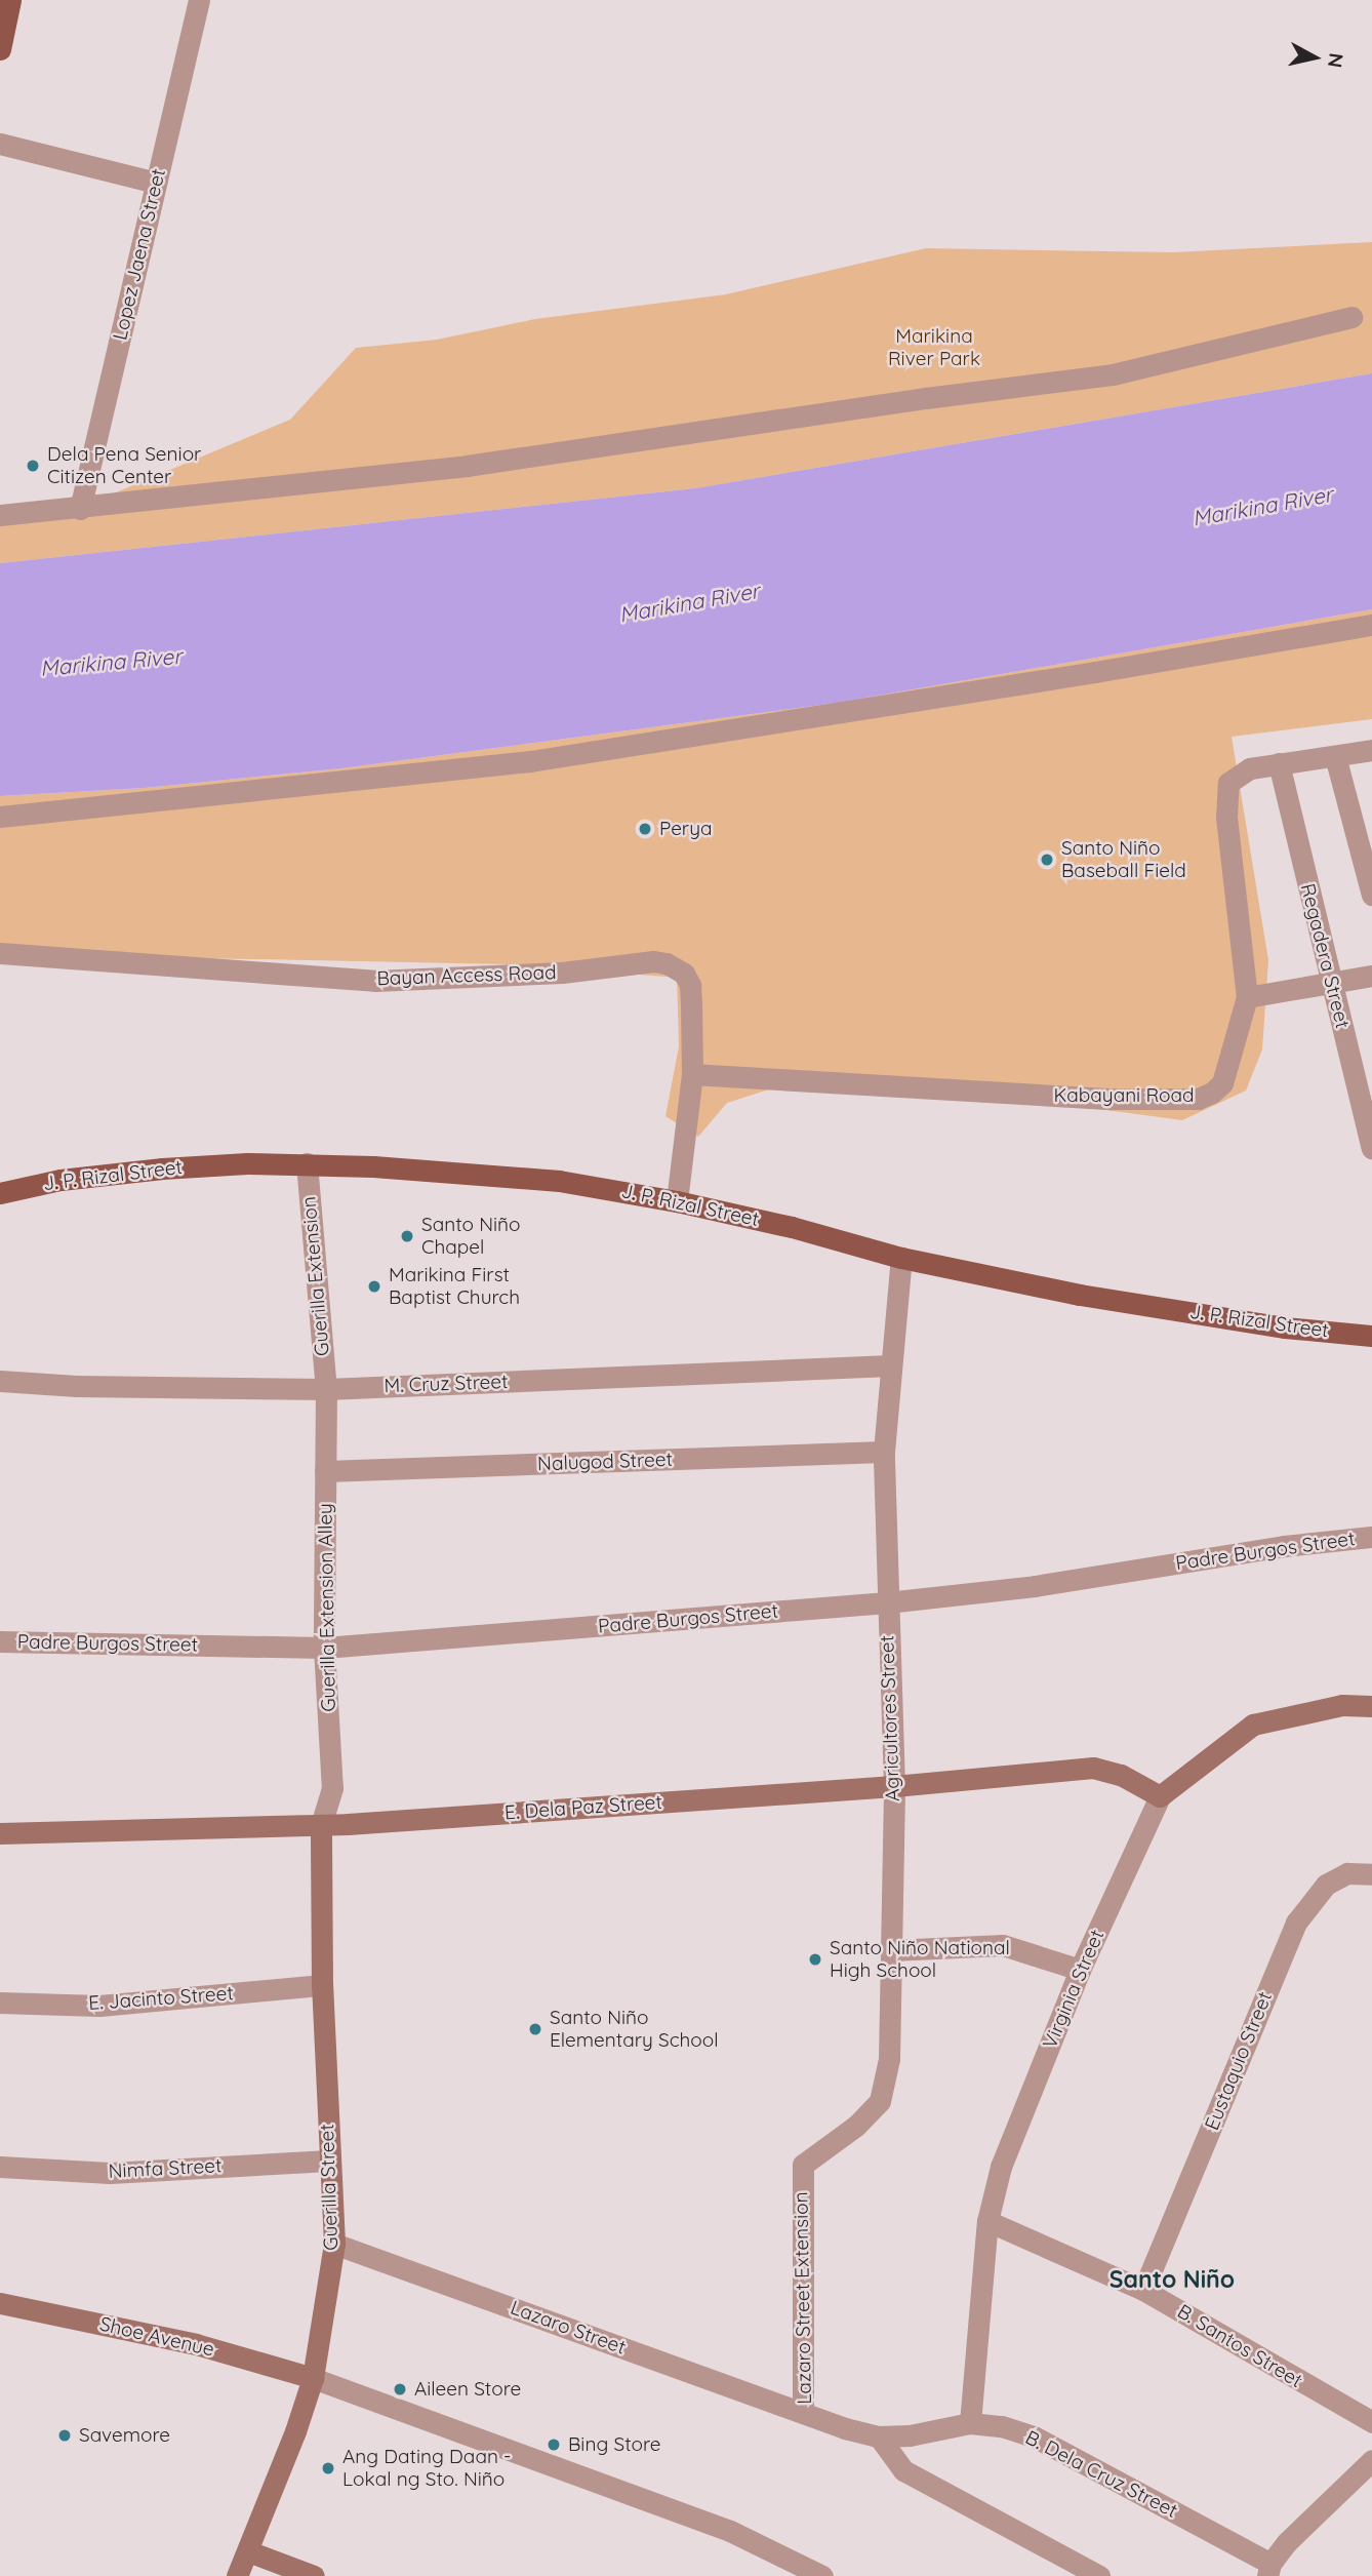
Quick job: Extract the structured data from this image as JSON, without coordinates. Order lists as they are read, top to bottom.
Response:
{
  "streets": {
    "main road": ["J. P. Rizal Street"],
    "street": [
      "Lopez Jaena Street",
      "Regadera Street",
      "Bayan Access Road",
      "Kabayani Road",
      "Guerilla Extension",
      "M. Cruz Street",
      "Nalugod Street",
      "Padre Burgos Street",
      "Guerilla Extension Alley",
      "Agricultores Street",
      "E. Dela Paz Street",
      "Virginia Street",
      "E. Jacinto Street",
      "Eustaquio Street",
      "Nimfa Street",
      "Guerilla Street",
      "Lazaro Street Extension",
      "Lazaro Street",
      "Shoe Avenue",
      "B. Santos Street",
      "B. Dela Cruz Street"
    ]
  },
  "crossings": [
    ["Regadera Street", "Kabayani Road"],
    ["Bayan Access Road", "Kabayani Road"],
    ["Bayan Access Road", "J. P. Rizal Street"],
    ["J. P. Rizal Street", "Guerilla Extension"],
    ["J. P. Rizal Street", "Agricultores Street"],
    ["Guerilla Extension", "M. Cruz Street"],
    ["Guerilla Extension", "Guerilla Extension Alley"],
    ["M. Cruz Street", "Guerilla Extension Alley"],
    ["M. Cruz Street", "Agricultores Street"],
    ["Nalugod Street", "Guerilla Extension Alley"],
    ["Nalugod Street", "Agricultores Street"],
    ["Padre Burgos Street", "Guerilla Extension Alley"],
    ["Padre Burgos Street", "Agricultores Street"],
    ["Guerilla Extension Alley", "E. Dela Paz Street"],
    ["Guerilla Extension Alley", "Guerilla Street"],
    ["Agricultores Street", "E. Dela Paz Street"],
    ["Agricultores Street", "Lazaro Street Extension"],
    ["E. Dela Paz Street", "Virginia Street"],
    ["E. Dela Paz Street", "Guerilla Street"],
    ["Virginia Street", "B. Santos Street"],
    ["Virginia Street", "B. Dela Cruz Street"],
    ["E. Jacinto Street", "Guerilla Street"],
    ["Eustaquio Street", "B. Santos Street"],
    ["Nimfa Street", "Guerilla Street"],
    ["Guerilla Street", "Lazaro Street"],
    ["Guerilla Street", "Shoe Avenue"],
    ["Lazaro Street Extension", "Lazaro Street"],
    ["Lazaro Street Extension", "B. Dela Cruz Street"]
  ],
  "districts": ["Santo Niño"],
  "water": ["Marikina River"],
  "parks": ["Marikina River Park"],
  "places": [
    "Dela Pena Senior Citizen Center",
    "Perya",
    "Santo Niño Baseball Field",
    "Santo Niño Chapel",
    "Marikina First Baptist Church",
    "Santo Niño National High School",
    "Santo Niño Elementary School",
    "Aileen Store",
    "Savemore",
    "Bing Store",
    "Ang Dating Daan - Lokal ng Sto. Niño"
  ],
  "north": "right"
}
